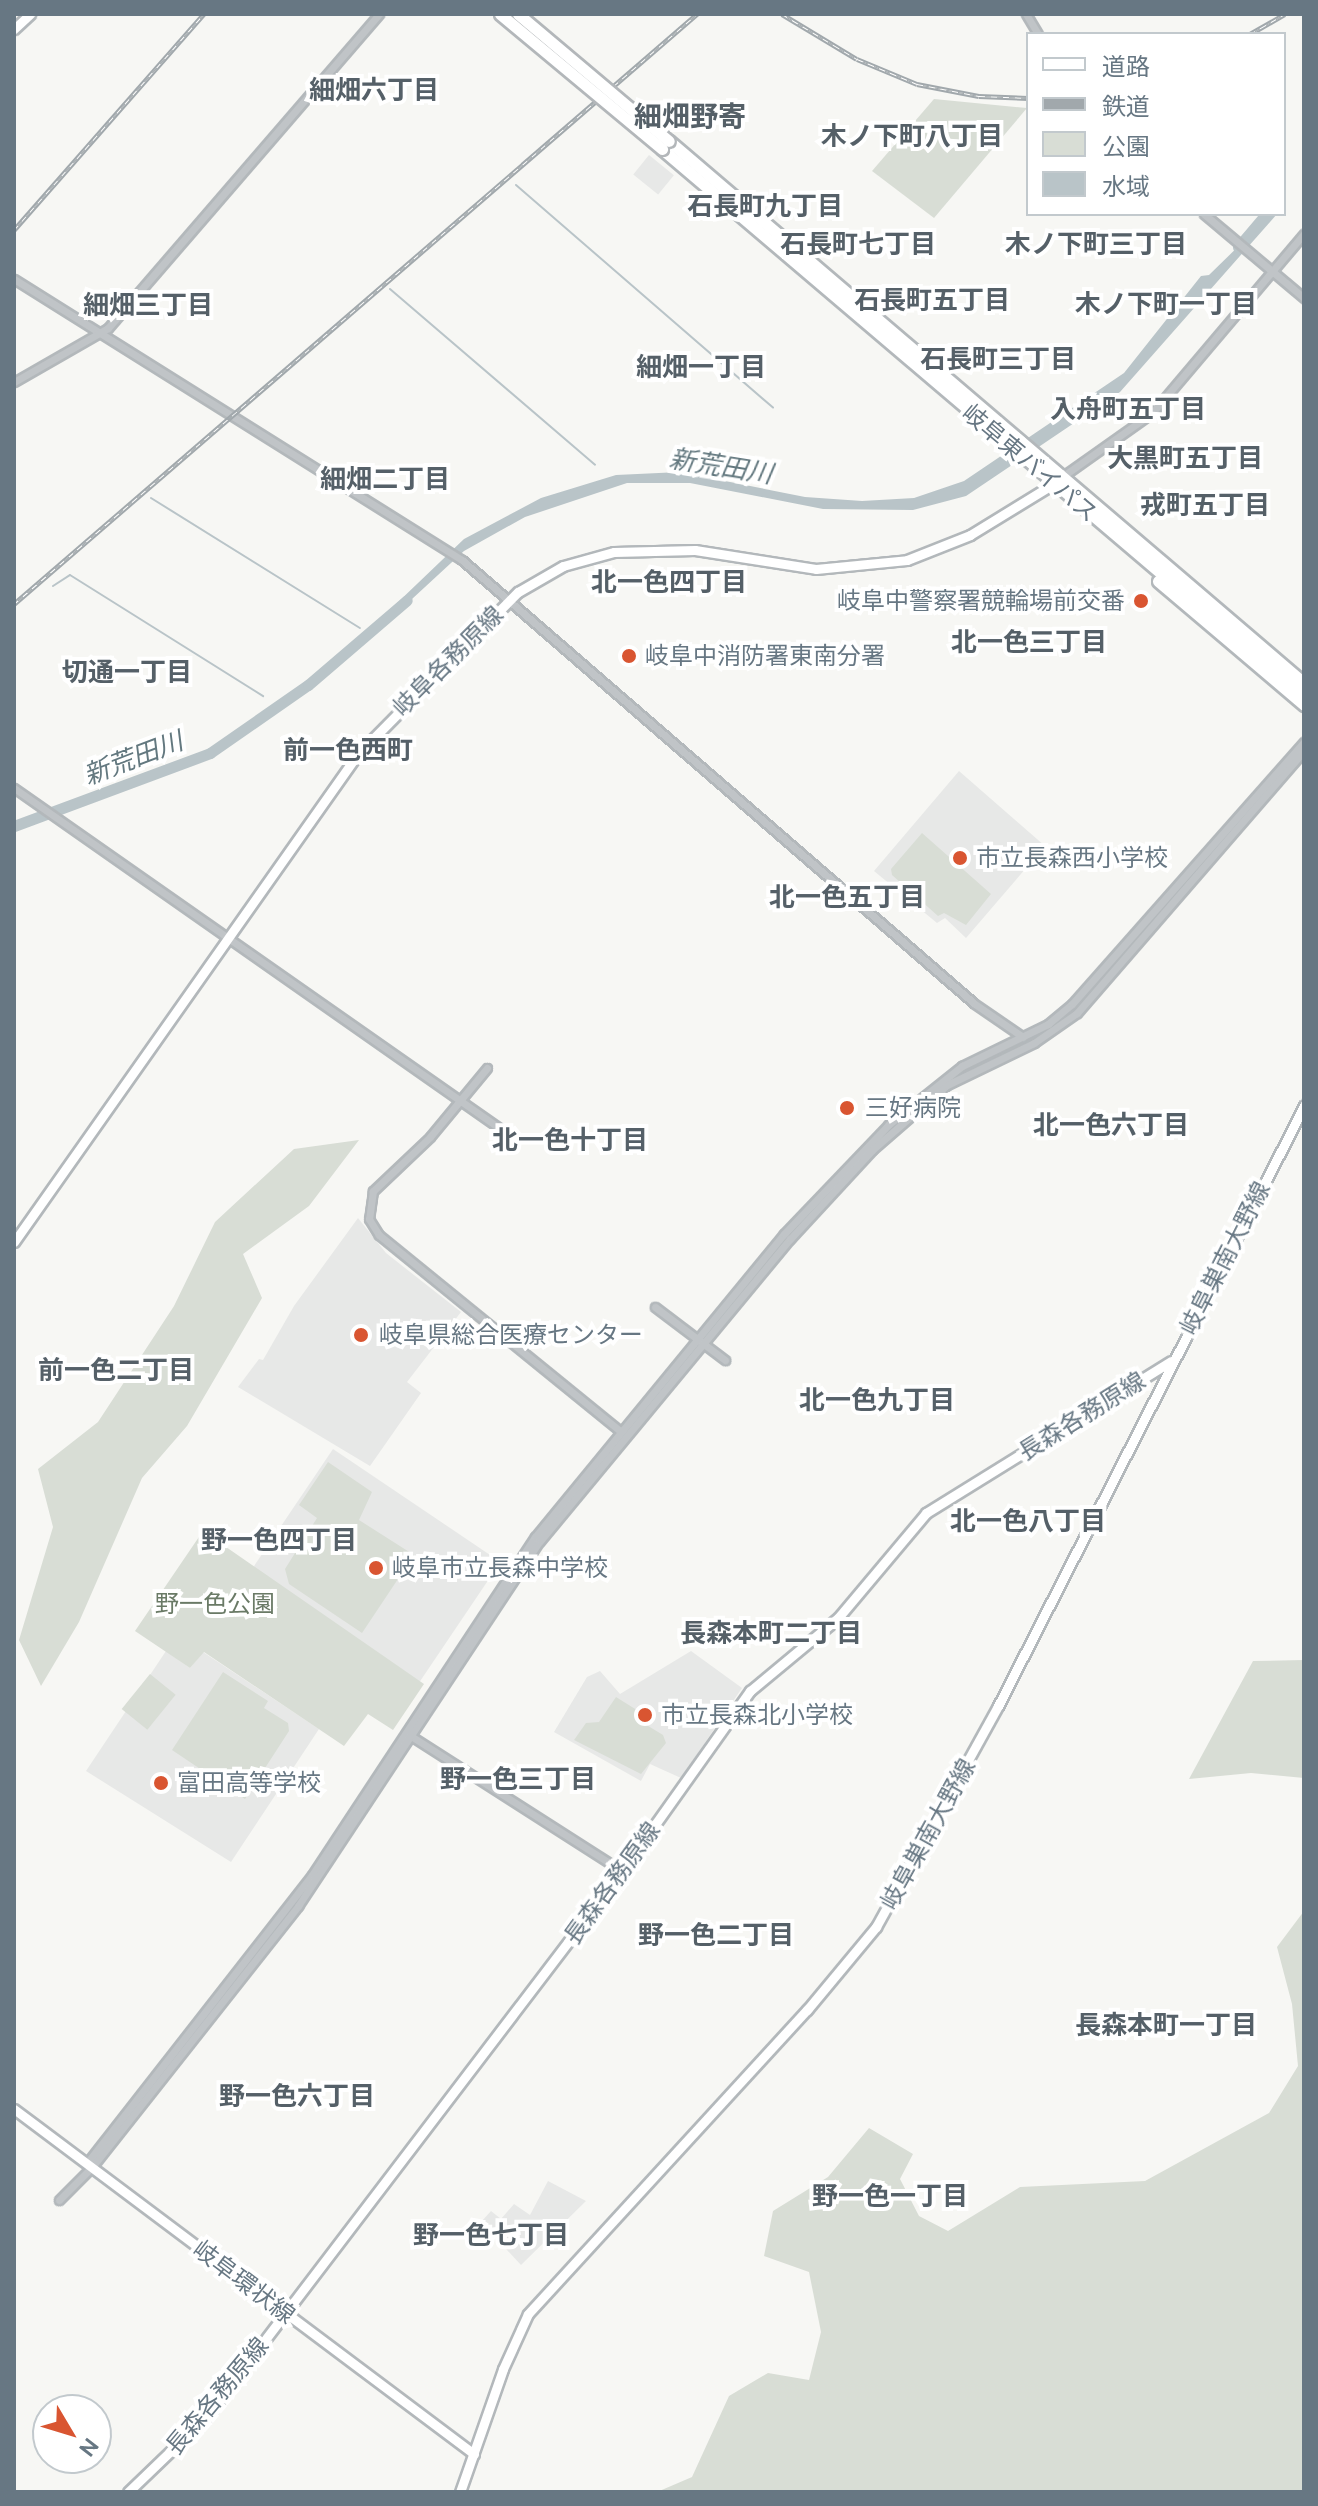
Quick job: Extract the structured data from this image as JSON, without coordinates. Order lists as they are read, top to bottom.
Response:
{
  "streets": {
    "highway": ["岐阜東バイパス"],
    "main road": [
      "岐阜各務原線",
      "岐阜巣南大野線",
      "長森各務原線",
      "岐阜環状線"
    ]
  },
  "crossings": [
    ["岐阜東バイパス", "岐阜各務原線"],
    ["岐阜巣南大野線", "長森各務原線"],
    ["岐阜巣南大野線", "岐阜環状線"],
    ["長森各務原線", "岐阜環状線"]
  ],
  "districts": [
    "細畑六丁目",
    "細畑野寄",
    "木ノ下町八丁目",
    "石長町九丁目",
    "石長町七丁目",
    "木ノ下町三丁目",
    "石長町五丁目",
    "木ノ下町一丁目",
    "細畑三丁目",
    "石長町三丁目",
    "細畑一丁目",
    "入舟町五丁目",
    "大黒町五丁目",
    "細畑二丁目",
    "戎町五丁目",
    "北一色四丁目",
    "北一色三丁目",
    "切通一丁目",
    "前一色西町",
    "北一色五丁目",
    "北一色六丁目",
    "北一色十丁目",
    "前一色二丁目",
    "北一色九丁目",
    "北一色八丁目",
    "野一色四丁目",
    "長森本町二丁目",
    "野一色三丁目",
    "野一色二丁目",
    "長森本町一丁目",
    "野一色六丁目",
    "野一色一丁目",
    "野一色七丁目"
  ],
  "water": ["新荒田川"],
  "parks": ["野一色公園"],
  "places": [
    "岐阜中警察署競輪場前交番",
    "岐阜中消防署東南分署",
    "市立長森西小学校",
    "三好病院",
    "岐阜県総合医療センター",
    "岐阜市立長森中学校",
    "市立長森北小学校",
    "富田高等学校"
  ],
  "legend": [
    "道路",
    "鉄道",
    "公園",
    "水域"
  ],
  "north": "bottom right"
}
